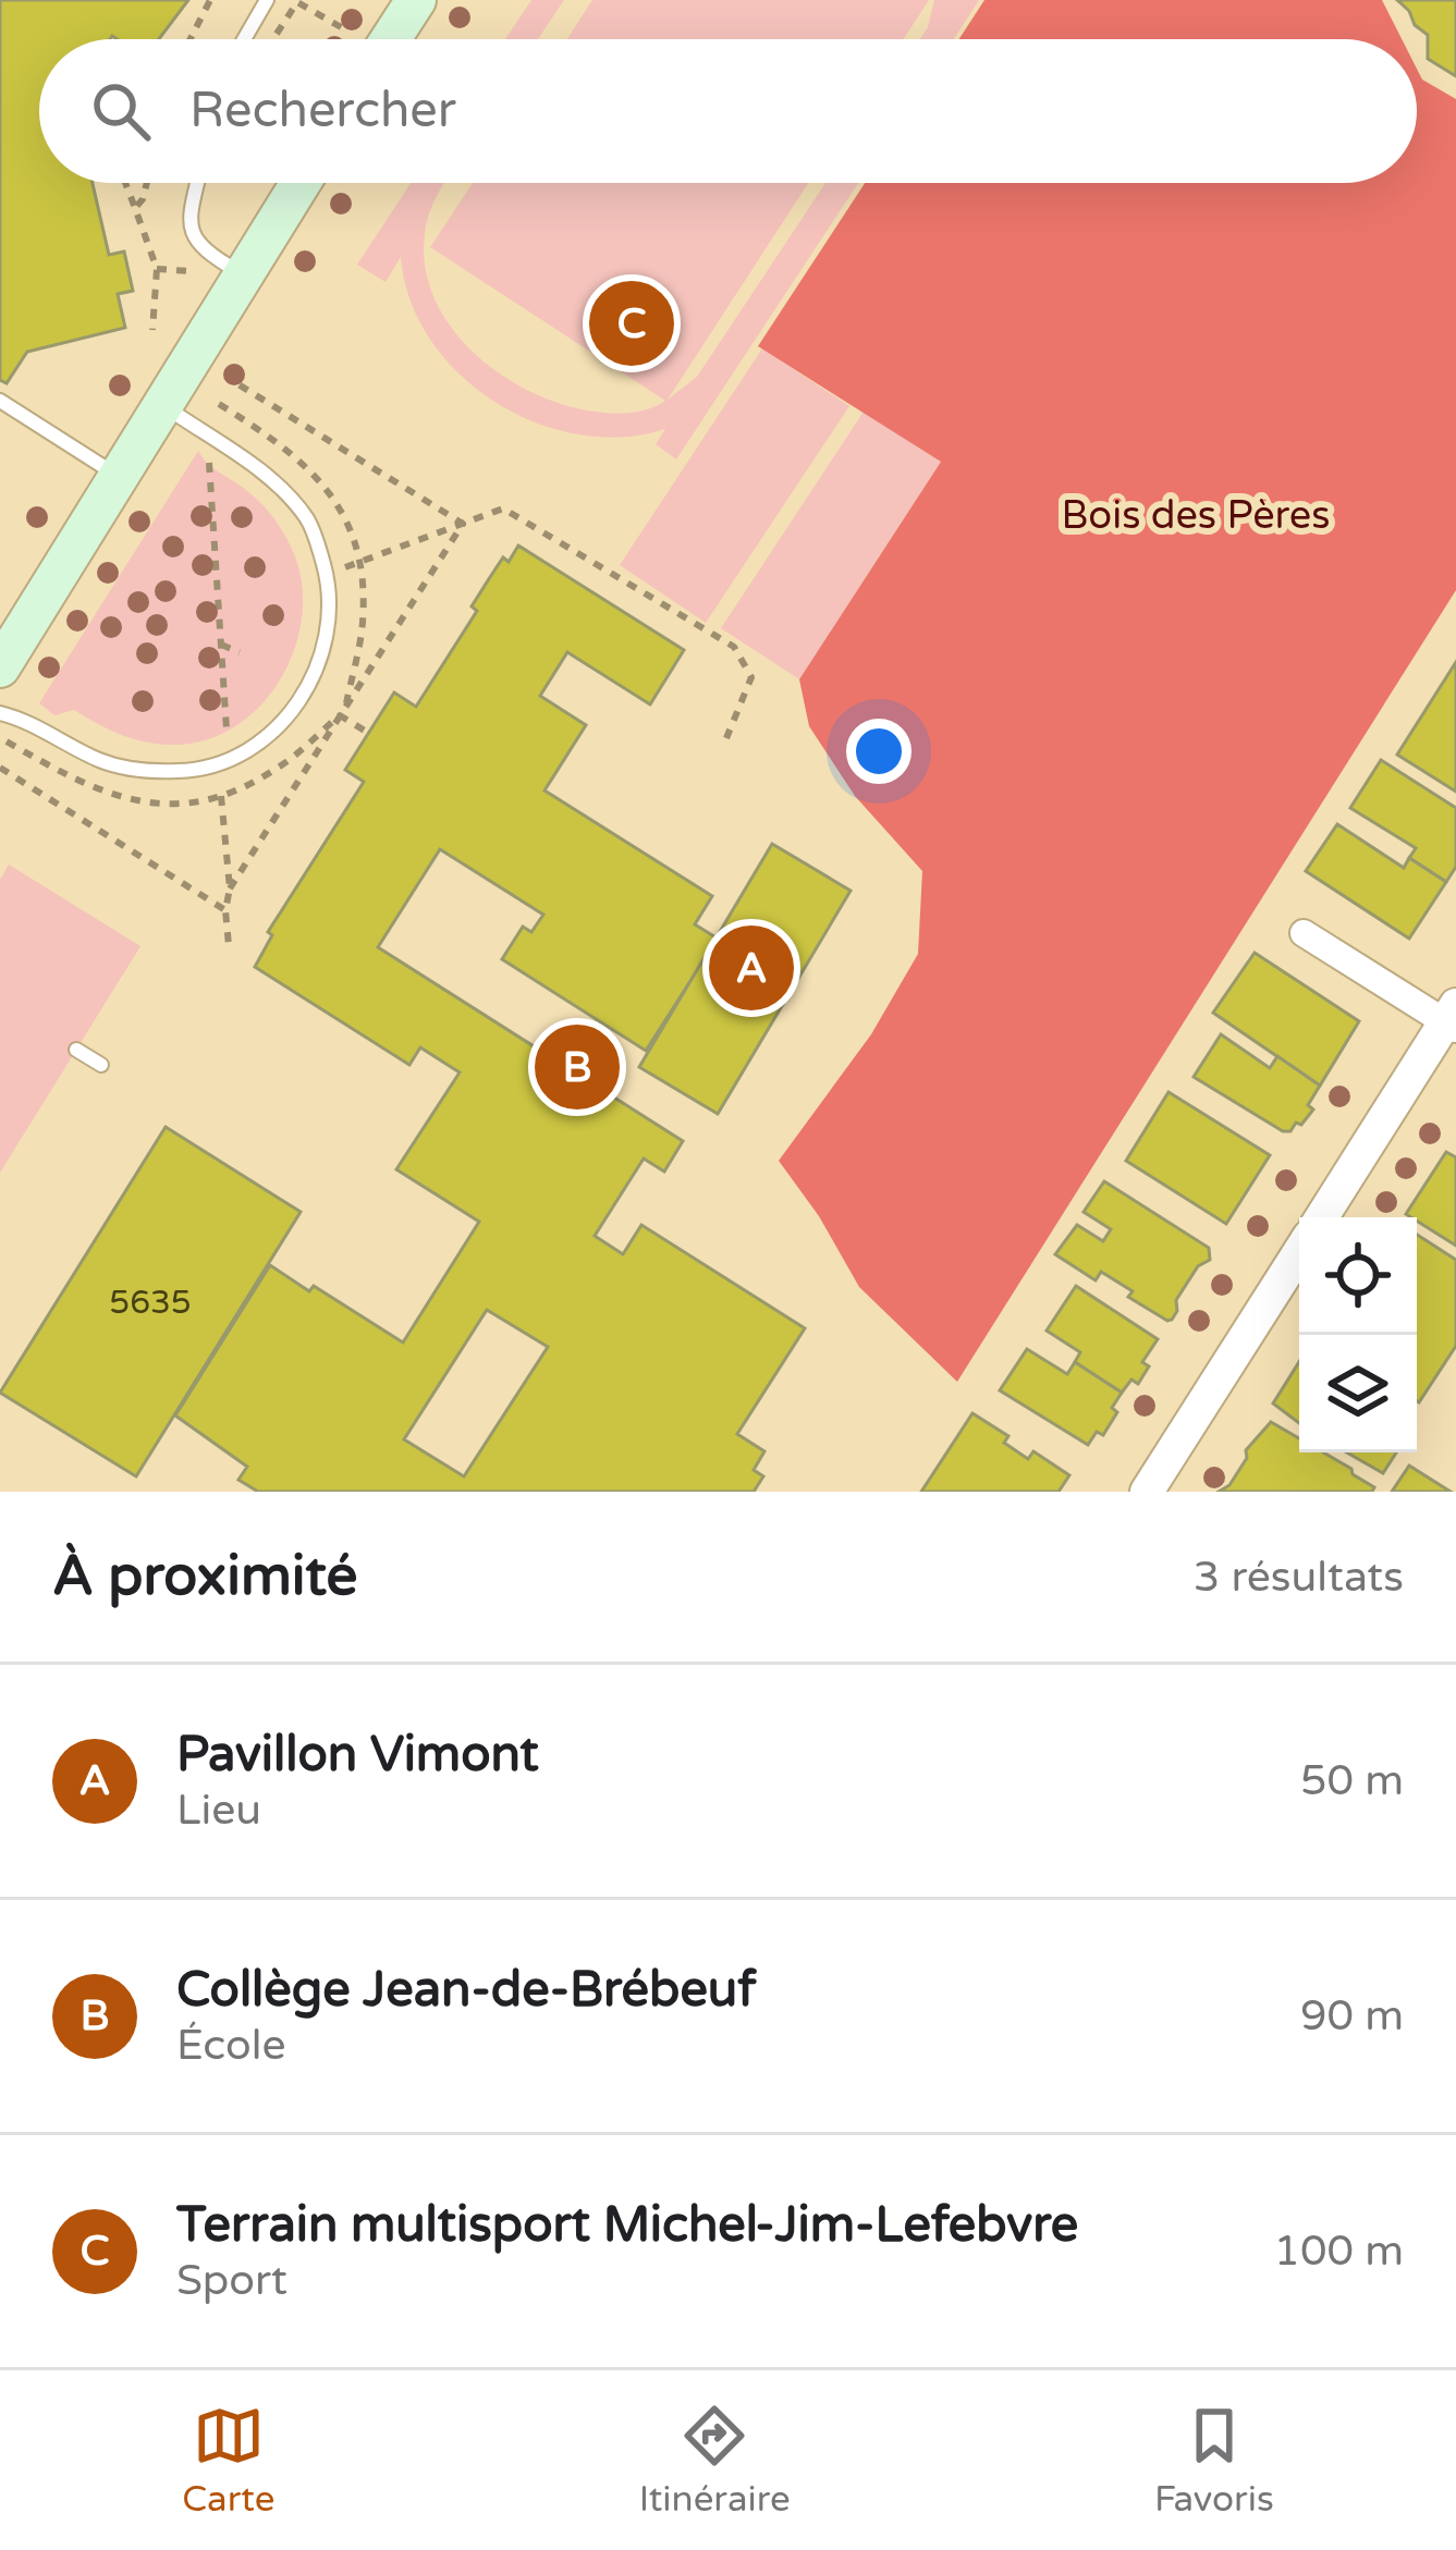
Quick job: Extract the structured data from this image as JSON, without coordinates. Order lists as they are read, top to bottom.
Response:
{
  "parks": ["Bois des Pères"],
  "house_numbers": ["5635"],
  "page": {
    "search": "Rechercher",
    "pins": ["C", "A", "B"],
    "heading": ["À proximité", "3 résultats"],
    "list": [
      {
        "mark": "A",
        "name": "Pavillon Vimont",
        "note": "Lieu",
        "value": "50 m"
      },
      {
        "mark": "B",
        "name": "Collège Jean-de-Brébeuf",
        "note": "École",
        "value": "90 m"
      },
      {
        "mark": "C",
        "name": "Terrain multisport Michel-Jim-Lefebvre",
        "note": "Sport",
        "value": "100 m"
      }
    ],
    "nav": ["Carte", "Itinéraire", "Favoris"]
  }
}
